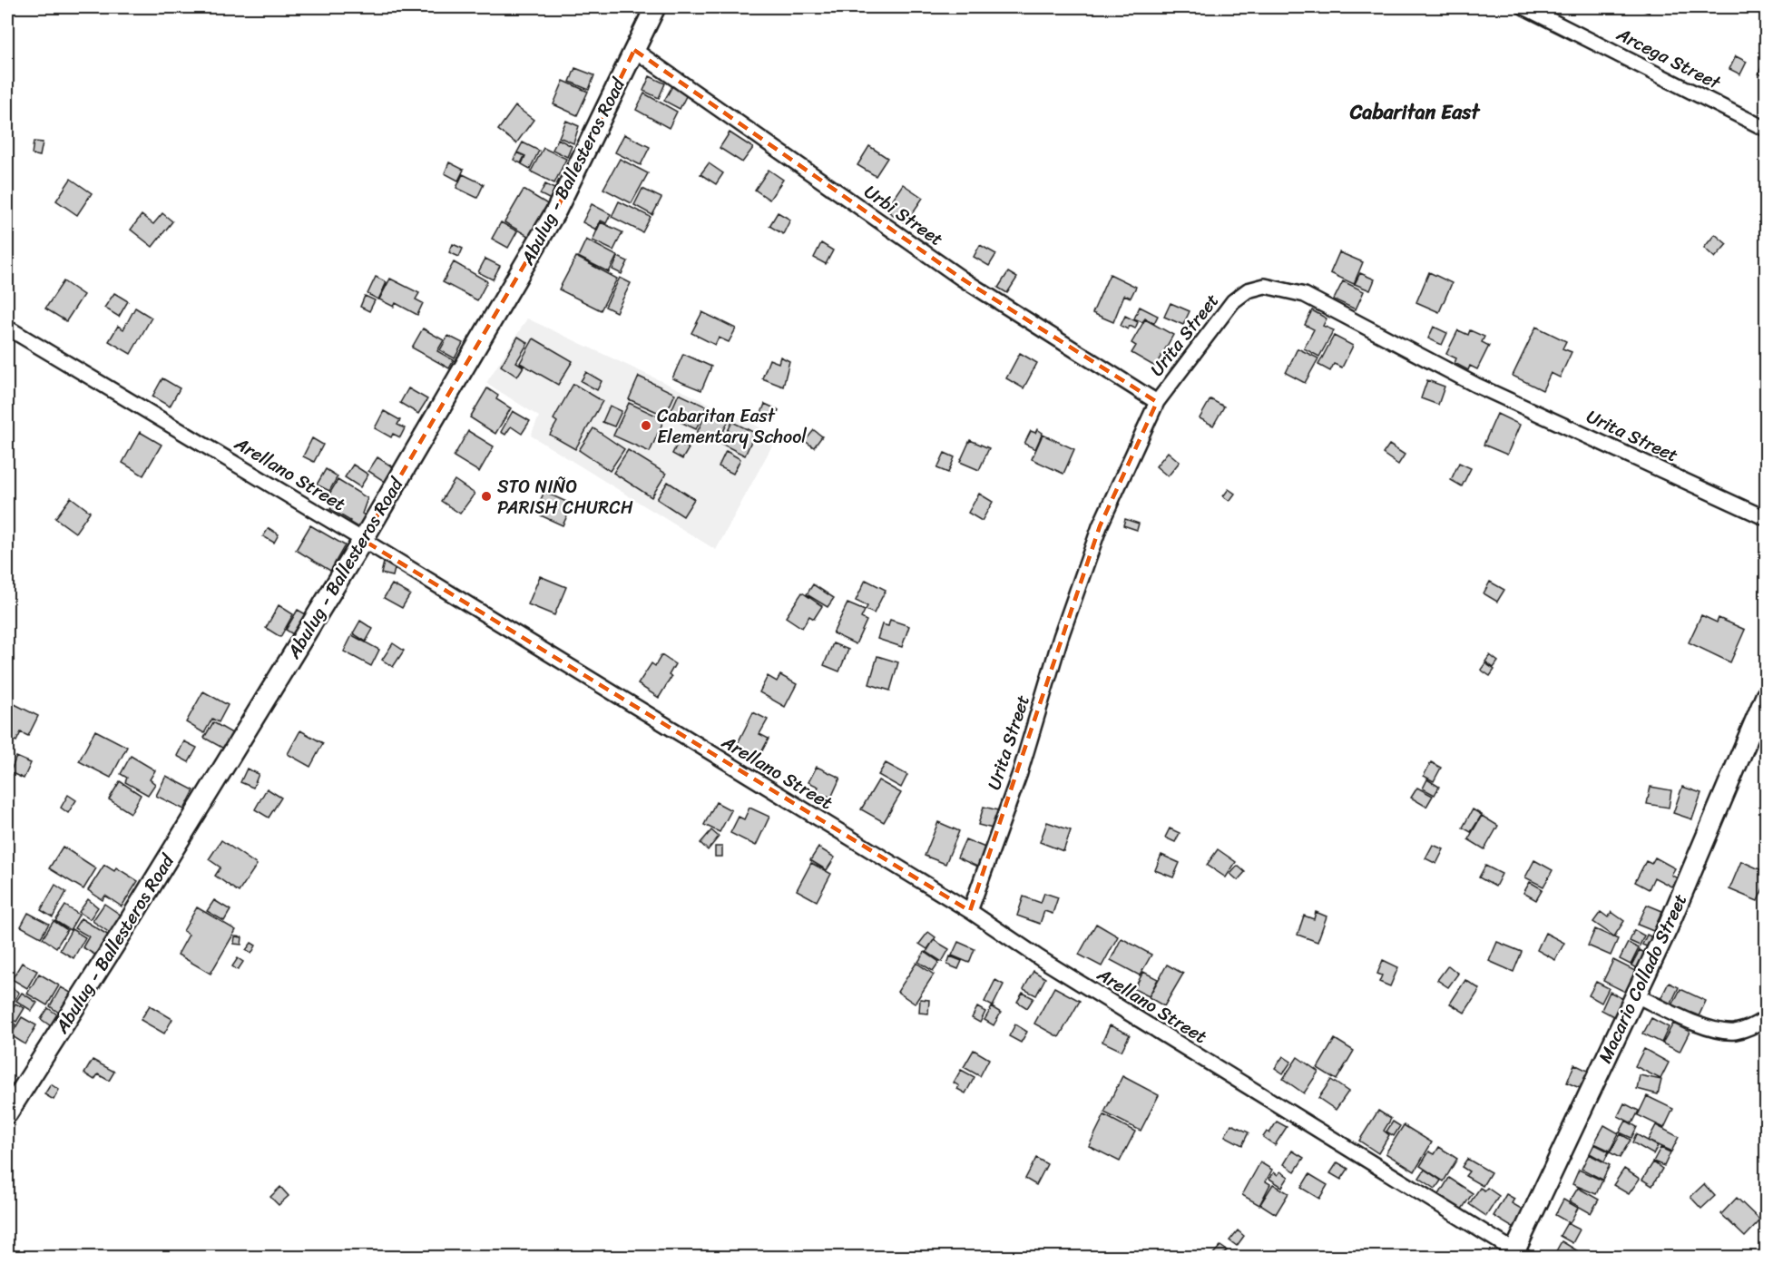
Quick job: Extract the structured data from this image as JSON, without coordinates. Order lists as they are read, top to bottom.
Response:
{
  "streets": {
    "main road": ["Abulug - Ballesteros Road", "Macario Collado Street"],
    "street": [
      "Arcega Street",
      "Urbi Street",
      "Urita Street",
      "Arellano Street"
    ]
  },
  "crossings": [
    ["Abulug - Ballesteros Road", "Urbi Street"],
    ["Abulug - Ballesteros Road", "Arellano Street"],
    ["Urbi Street", "Urita Street"],
    ["Urita Street", "Arellano Street"],
    ["Arellano Street", "Macario Collado Street"]
  ],
  "districts": ["Cabaritan East"],
  "places": ["Cabaritan East Elementary School", "STO NIÑO PARISH CHURCH"]
}
